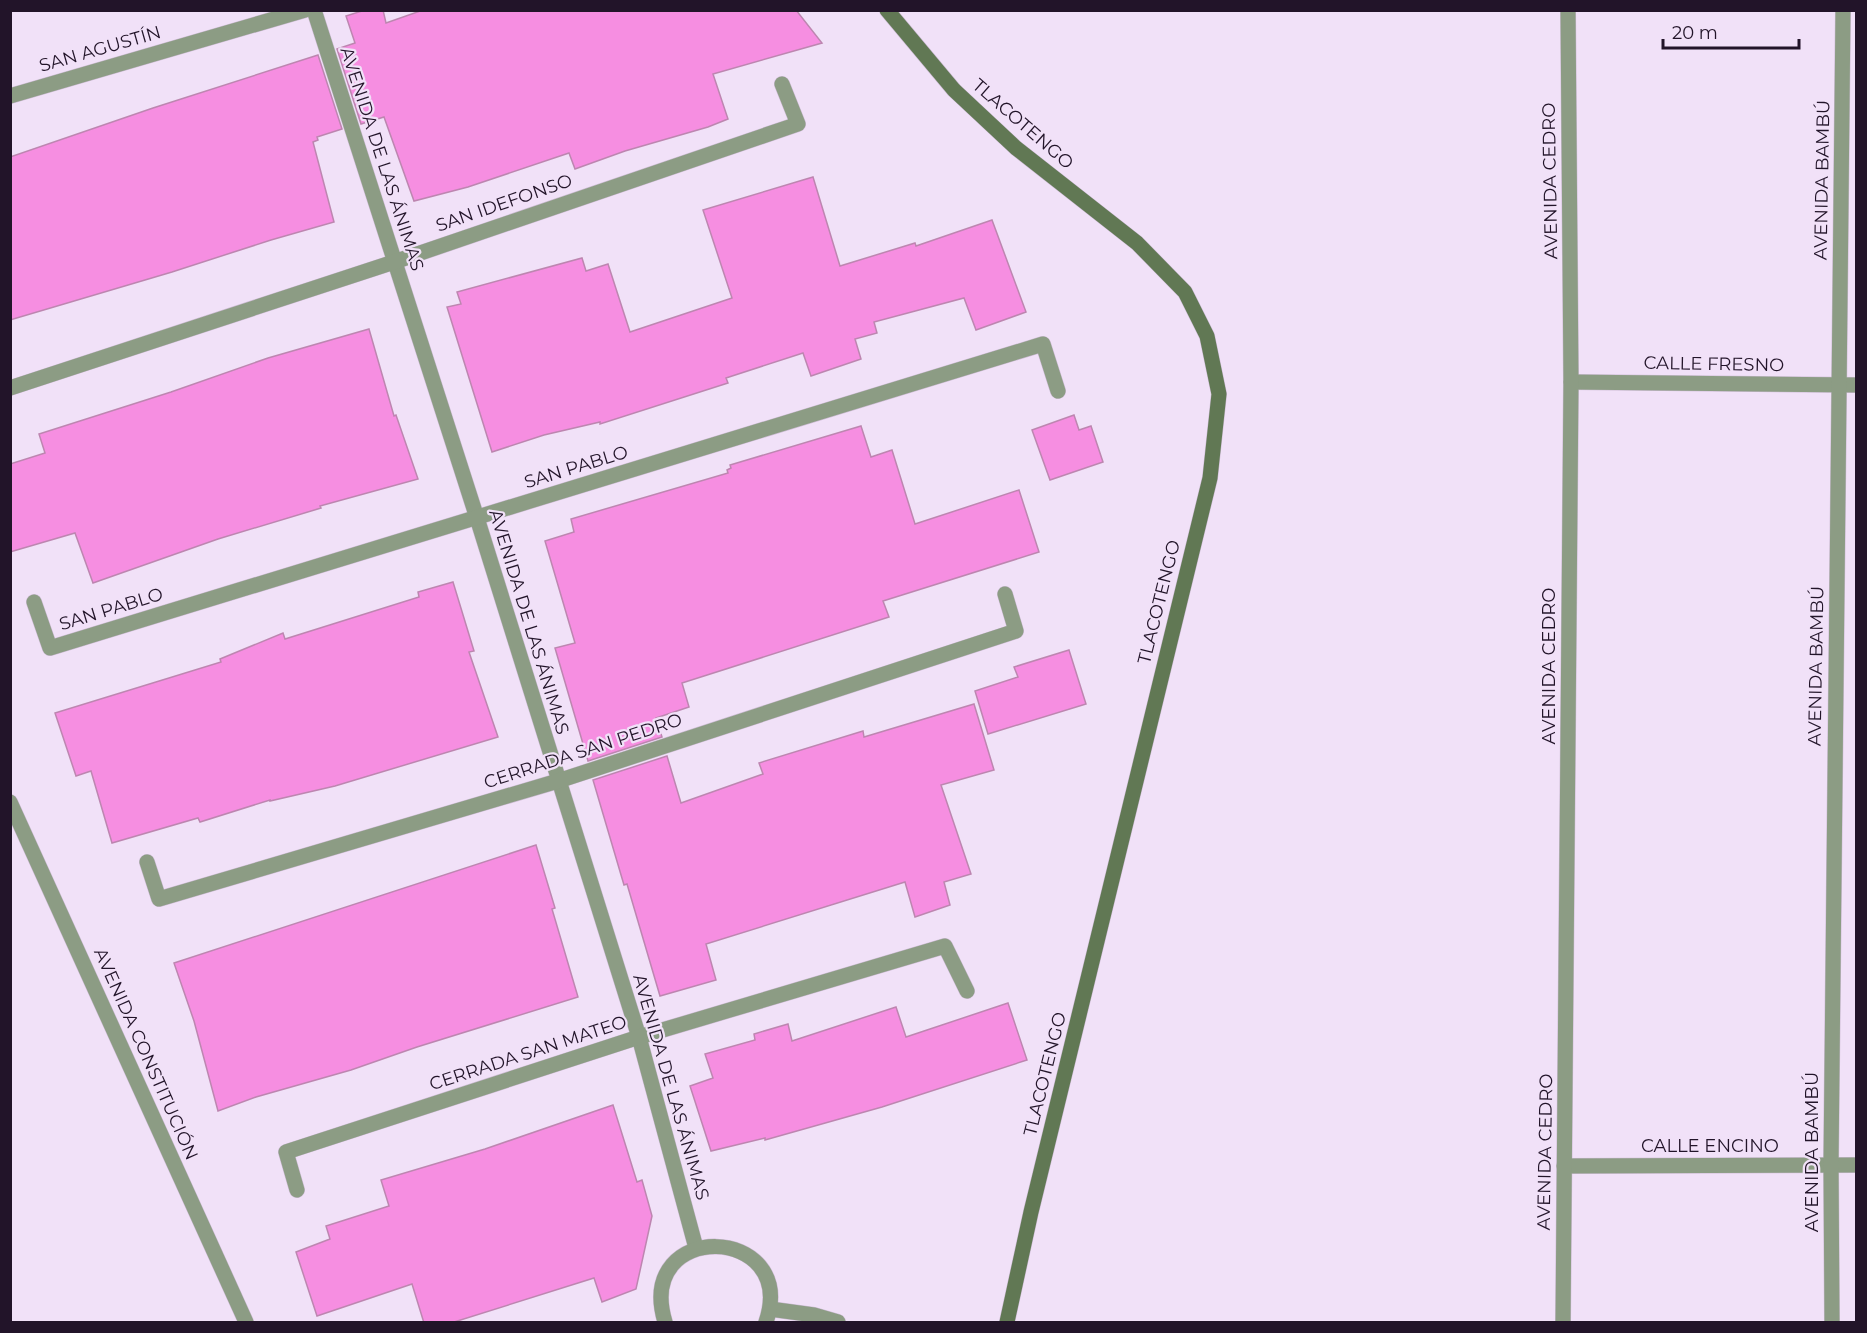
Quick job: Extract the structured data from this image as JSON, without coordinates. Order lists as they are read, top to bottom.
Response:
{
  "streets": {
    "street": [
      "SAN AGUSTÍN",
      "TLACOTENGO",
      "AVENIDA DE LAS ÁNIMAS",
      "AVENIDA BAMBÚ",
      "AVENIDA CEDRO",
      "SAN IDEFONSO",
      "CALLE FRESNO",
      "SAN PABLO",
      "CERRADA SAN PEDRO",
      "CERRADA SAN MATEO",
      "AVENIDA CONSTITUCIÓN",
      "CALLE ENCINO"
    ]
  },
  "crossings": [
    ["AVENIDA DE LAS ÁNIMAS", "SAN IDEFONSO"],
    ["AVENIDA DE LAS ÁNIMAS", "SAN PABLO"],
    ["AVENIDA DE LAS ÁNIMAS", "CERRADA SAN PEDRO"],
    ["AVENIDA DE LAS ÁNIMAS", "CERRADA SAN MATEO"],
    ["AVENIDA BAMBÚ", "CALLE FRESNO"],
    ["AVENIDA BAMBÚ", "CALLE ENCINO"],
    ["AVENIDA CEDRO", "CALLE FRESNO"],
    ["AVENIDA CEDRO", "CALLE ENCINO"]
  ],
  "scale_bar": "20 m"
}
